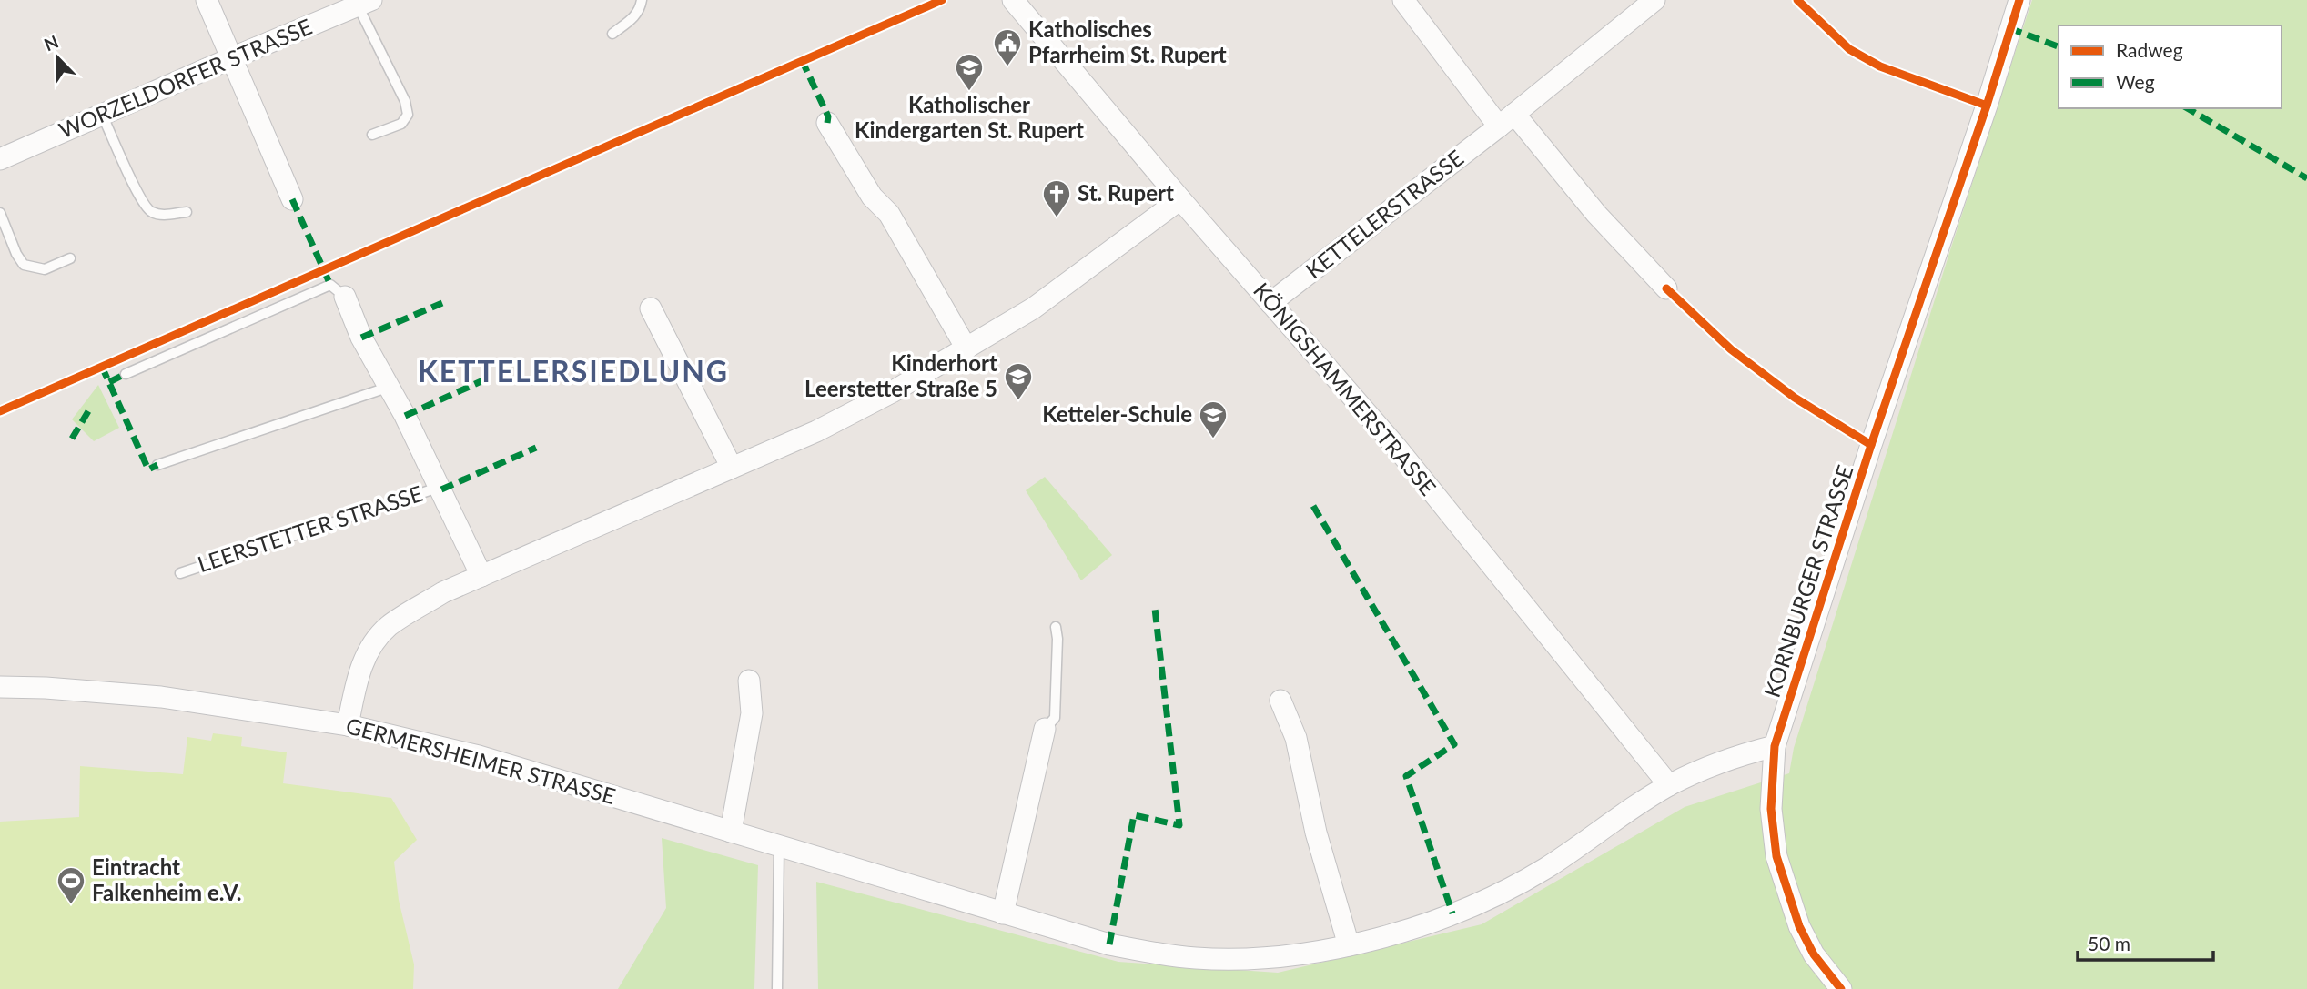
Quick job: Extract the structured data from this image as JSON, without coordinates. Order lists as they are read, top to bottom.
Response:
{
  "streets": {
    "street": [
      "WORZELDORFER STRASSE",
      "KETTELERSTRASSE",
      "KÖNIGSHAMMERSTRASSE",
      "LEERSTETTER STRASSE",
      "KORNBURGER STRASSE",
      "GERMERSHEIMER STRASSE"
    ]
  },
  "crossings": [
    ["KETTELERSTRASSE", "KÖNIGSHAMMERSTRASSE"],
    ["KÖNIGSHAMMERSTRASSE", "GERMERSHEIMER STRASSE"],
    ["KORNBURGER STRASSE", "GERMERSHEIMER STRASSE"]
  ],
  "districts": ["KETTELERSIEDLUNG"],
  "places": {
    "public building": ["Katholisches Pfarrheim St. Rupert"],
    "school or university": ["Katholischer Kindergarten St. Rupert", "Kinderhort Leerstetter Straße 5", "Ketteler-Schule"],
    "church": ["St. Rupert"],
    "sports": ["Eintracht Falkenheim e.V."]
  },
  "legend": ["Radweg", "Weg"],
  "scale_bar": "50 m",
  "north": "top left"
}
